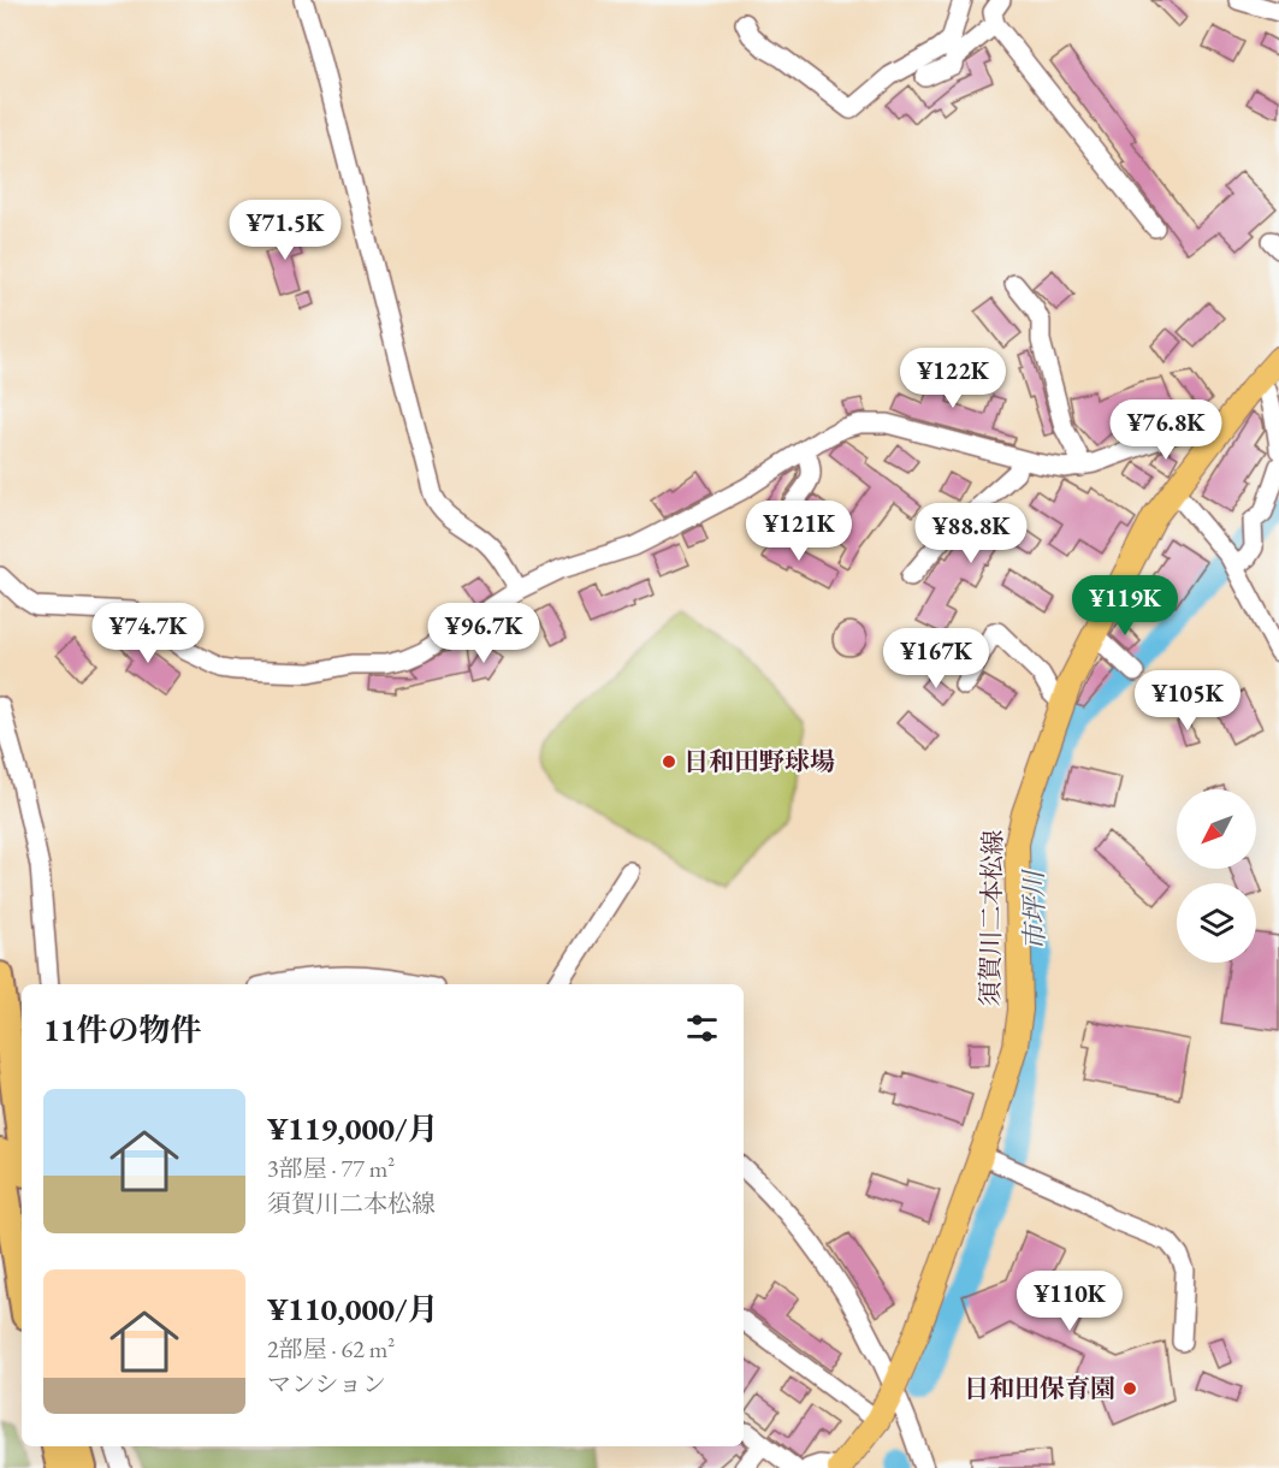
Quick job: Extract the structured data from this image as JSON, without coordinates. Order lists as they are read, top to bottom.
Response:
{
  "streets": {
    "main road": ["須賀川二本松線"]
  },
  "water": ["市坪川"],
  "places": ["日和田野球場", "日和田保育園"],
  "north": "bottom left",
  "page": {
    "price": [
      "¥71.5K",
      "¥122K",
      "¥76.8K",
      "¥121K",
      "¥88.8K",
      "¥119K",
      "¥74.7K",
      "¥96.7K",
      "¥167K",
      "¥105K",
      "¥110K"
    ],
    "heading": "11件の物件",
    "list": [
      {
        "name": "¥119,000/月",
        "note": "3部屋 · 77 m² · 須賀川二本松線"
      },
      {
        "name": "¥110,000/月",
        "note": "2部屋 · 62 m² · マンション"
      }
    ]
  }
}
